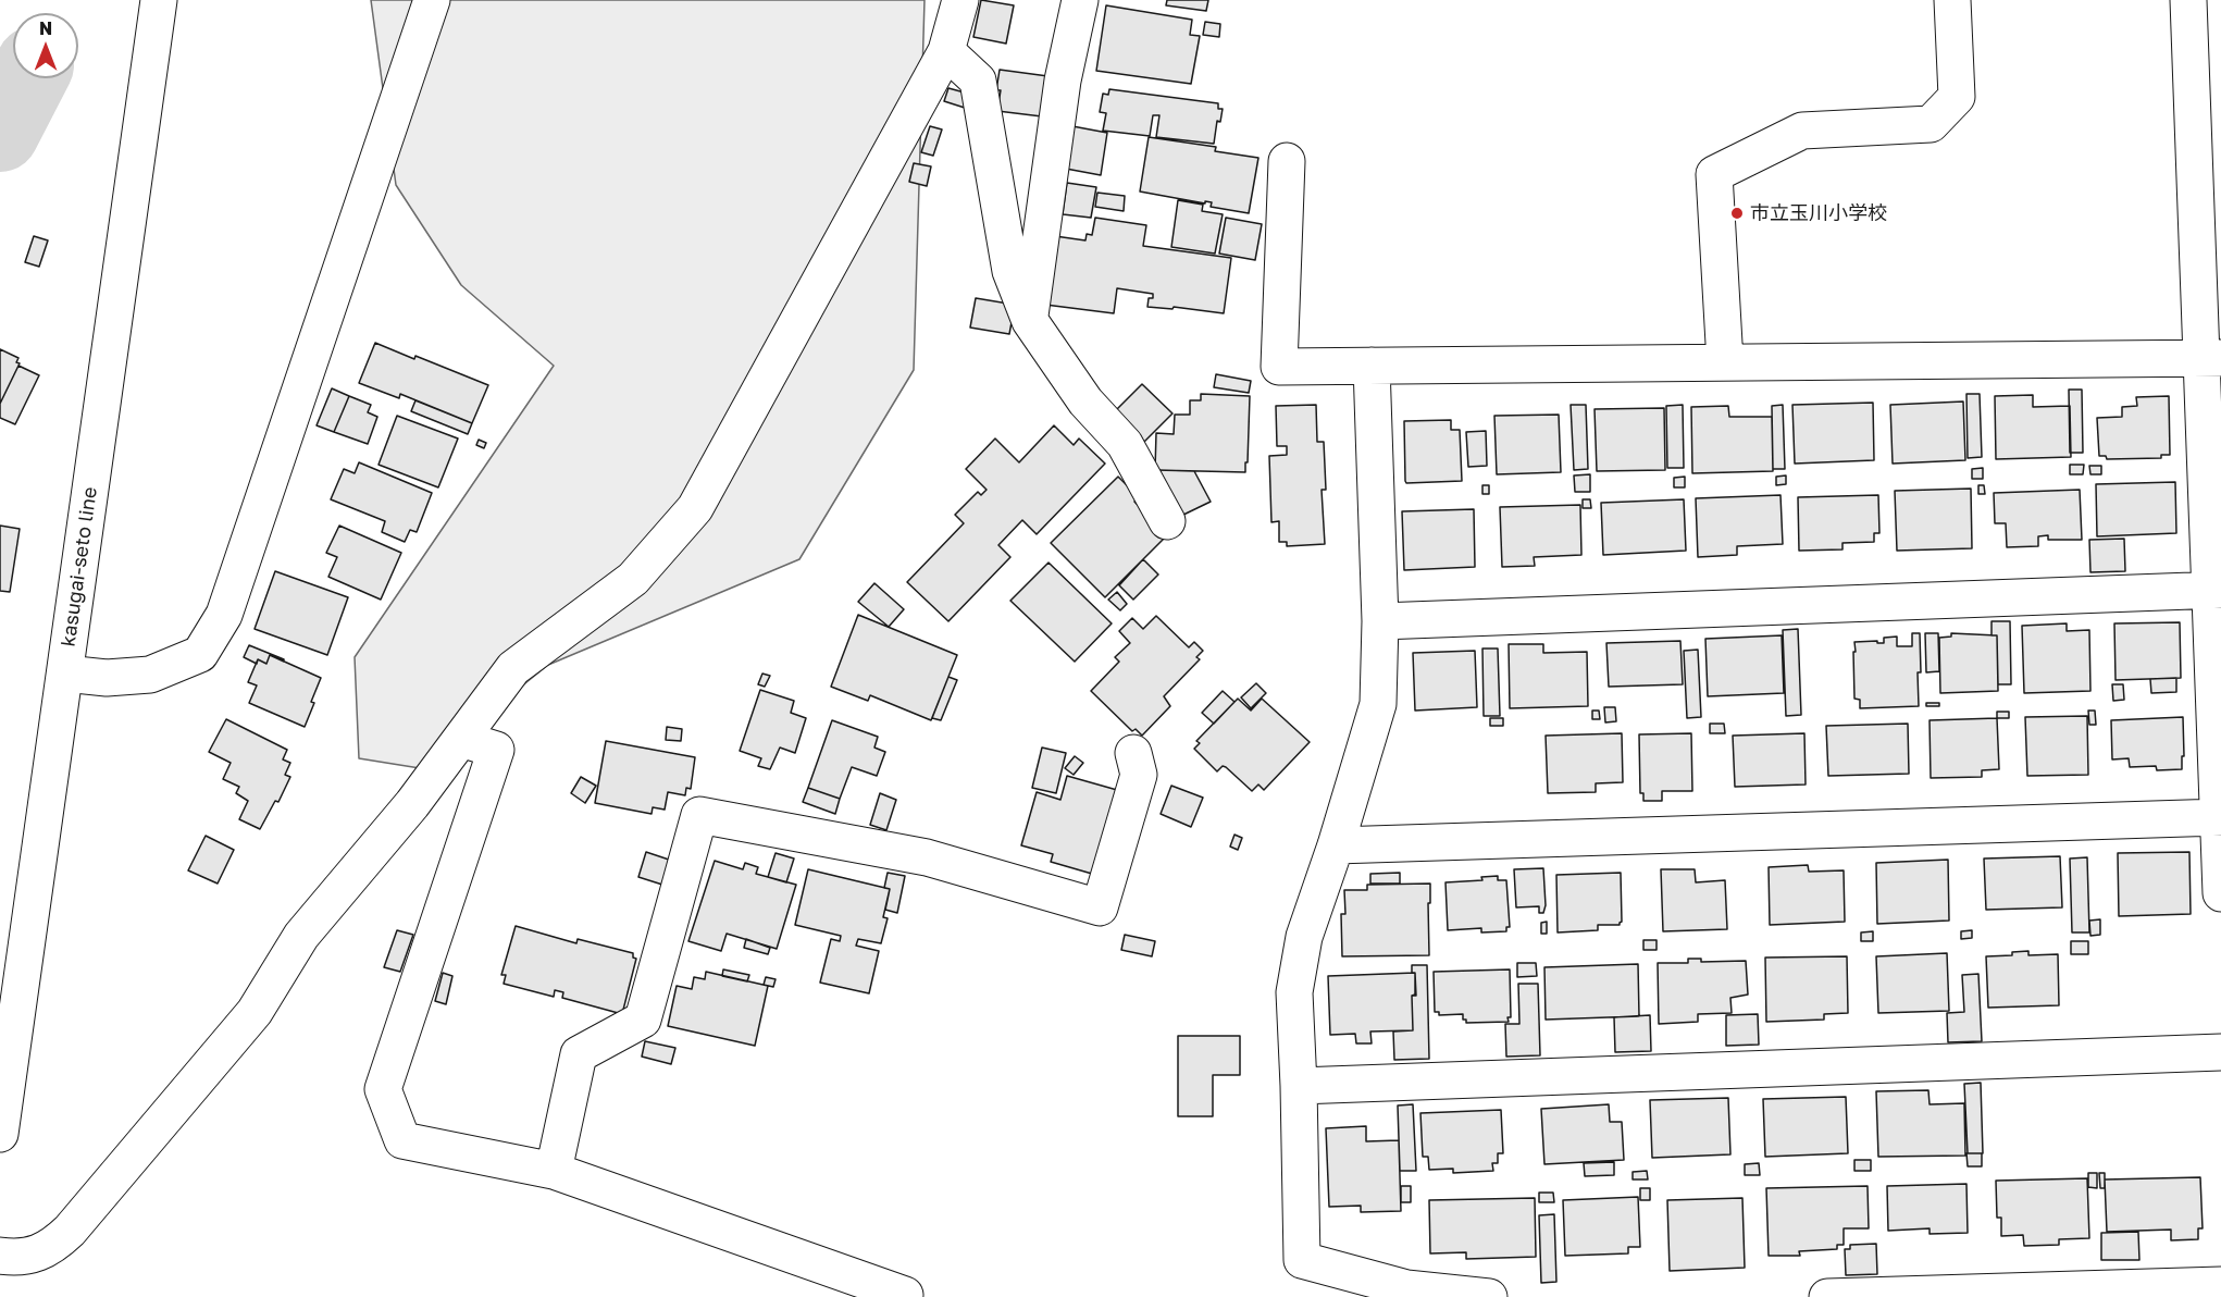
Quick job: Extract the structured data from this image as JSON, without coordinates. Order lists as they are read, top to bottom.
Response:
{
  "streets": {
    "street": ["kasugai-seto line"]
  },
  "places": ["市立玉川小学校"],
  "north": "top"
}
